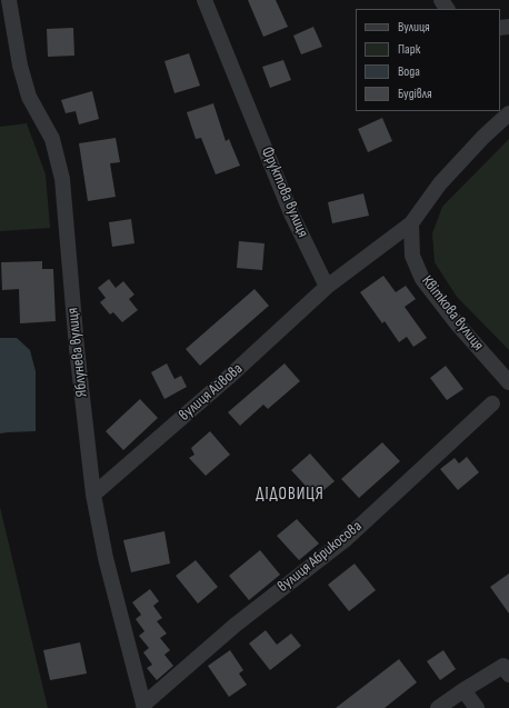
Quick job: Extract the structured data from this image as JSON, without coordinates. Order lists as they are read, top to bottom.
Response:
{
  "streets": {
    "street": [
      "Фруктова вулиця",
      "Квіткова вулиця",
      "Яблунева вулиця",
      "вулиця Айвова",
      "вулиця Абрикосова"
    ]
  },
  "crossings": [
    ["Фруктова вулиця", "вулиця Айвова"],
    ["Яблунева вулиця", "вулиця Айвова"],
    ["Яблунева вулиця", "вулиця Абрикосова"]
  ],
  "districts": ["ДІДОВИЦЯ"],
  "legend": [
    "Вулиця",
    "Парк",
    "Вода",
    "Будівля"
  ]
}
